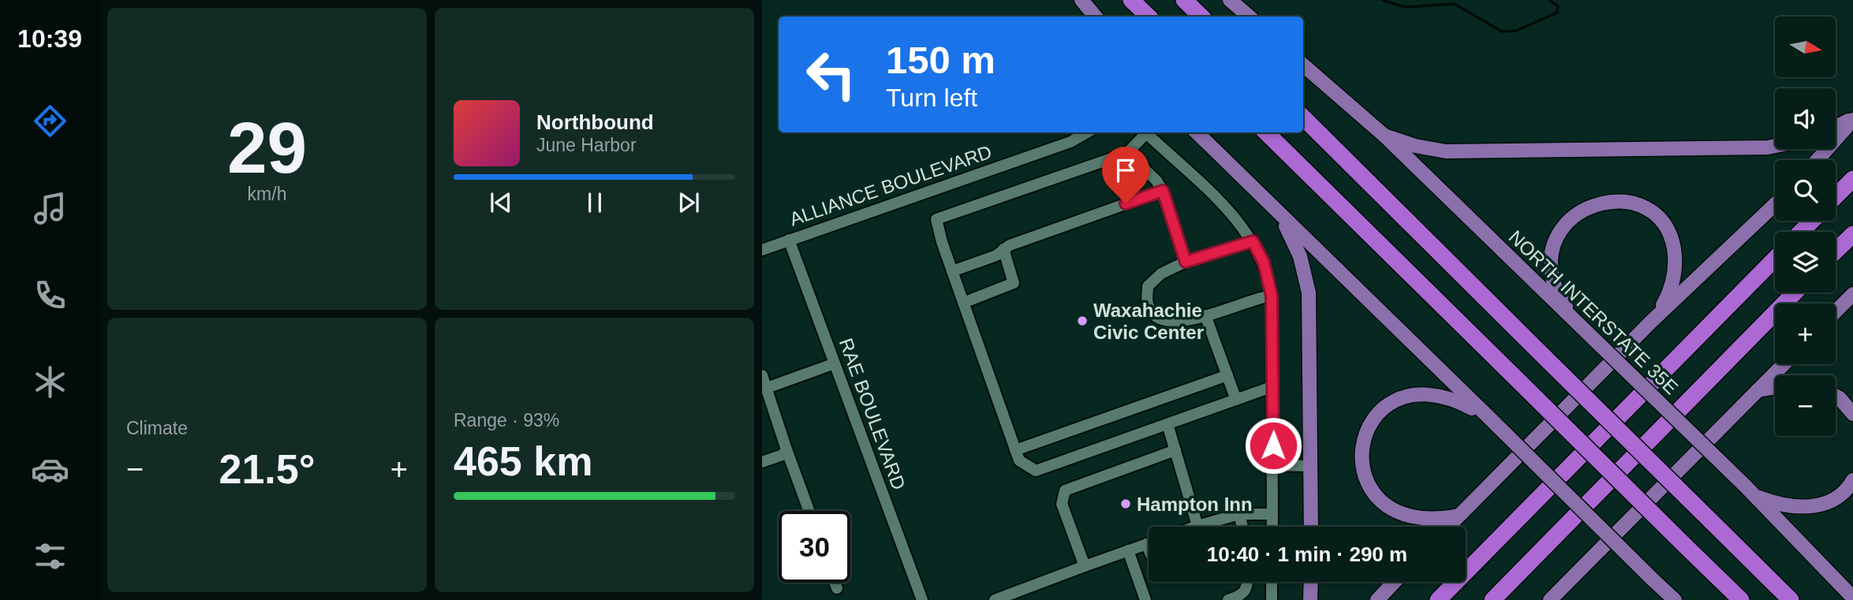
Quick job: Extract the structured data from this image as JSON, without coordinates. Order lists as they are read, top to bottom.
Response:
{
  "streets": {
    "main road": ["NORTH INTERSTATE 35E"],
    "street": ["ALLIANCE BOULEVARD", "RAE BOULEVARD"]
  },
  "crossings": [
    ["ALLIANCE BOULEVARD", "RAE BOULEVARD"]
  ],
  "places": ["Waxahachie Civic Center", "Hampton Inn"],
  "north": "right",
  "page": {
    "tabs": "10:39",
    "tile": [
      ["29", "km/h"],
      "Climate",
      ["Range · 93%", "465 km"]
    ],
    "map_buttons": ["+", "−"],
    "turn": ["150 m", "Turn left"],
    "song": ["Northbound", "June Harbor"],
    "heat": ["−", "21.5°", "+"],
    "limit": "30",
    "trip": "10:40 · 1 min · 290 m"
  }
}
